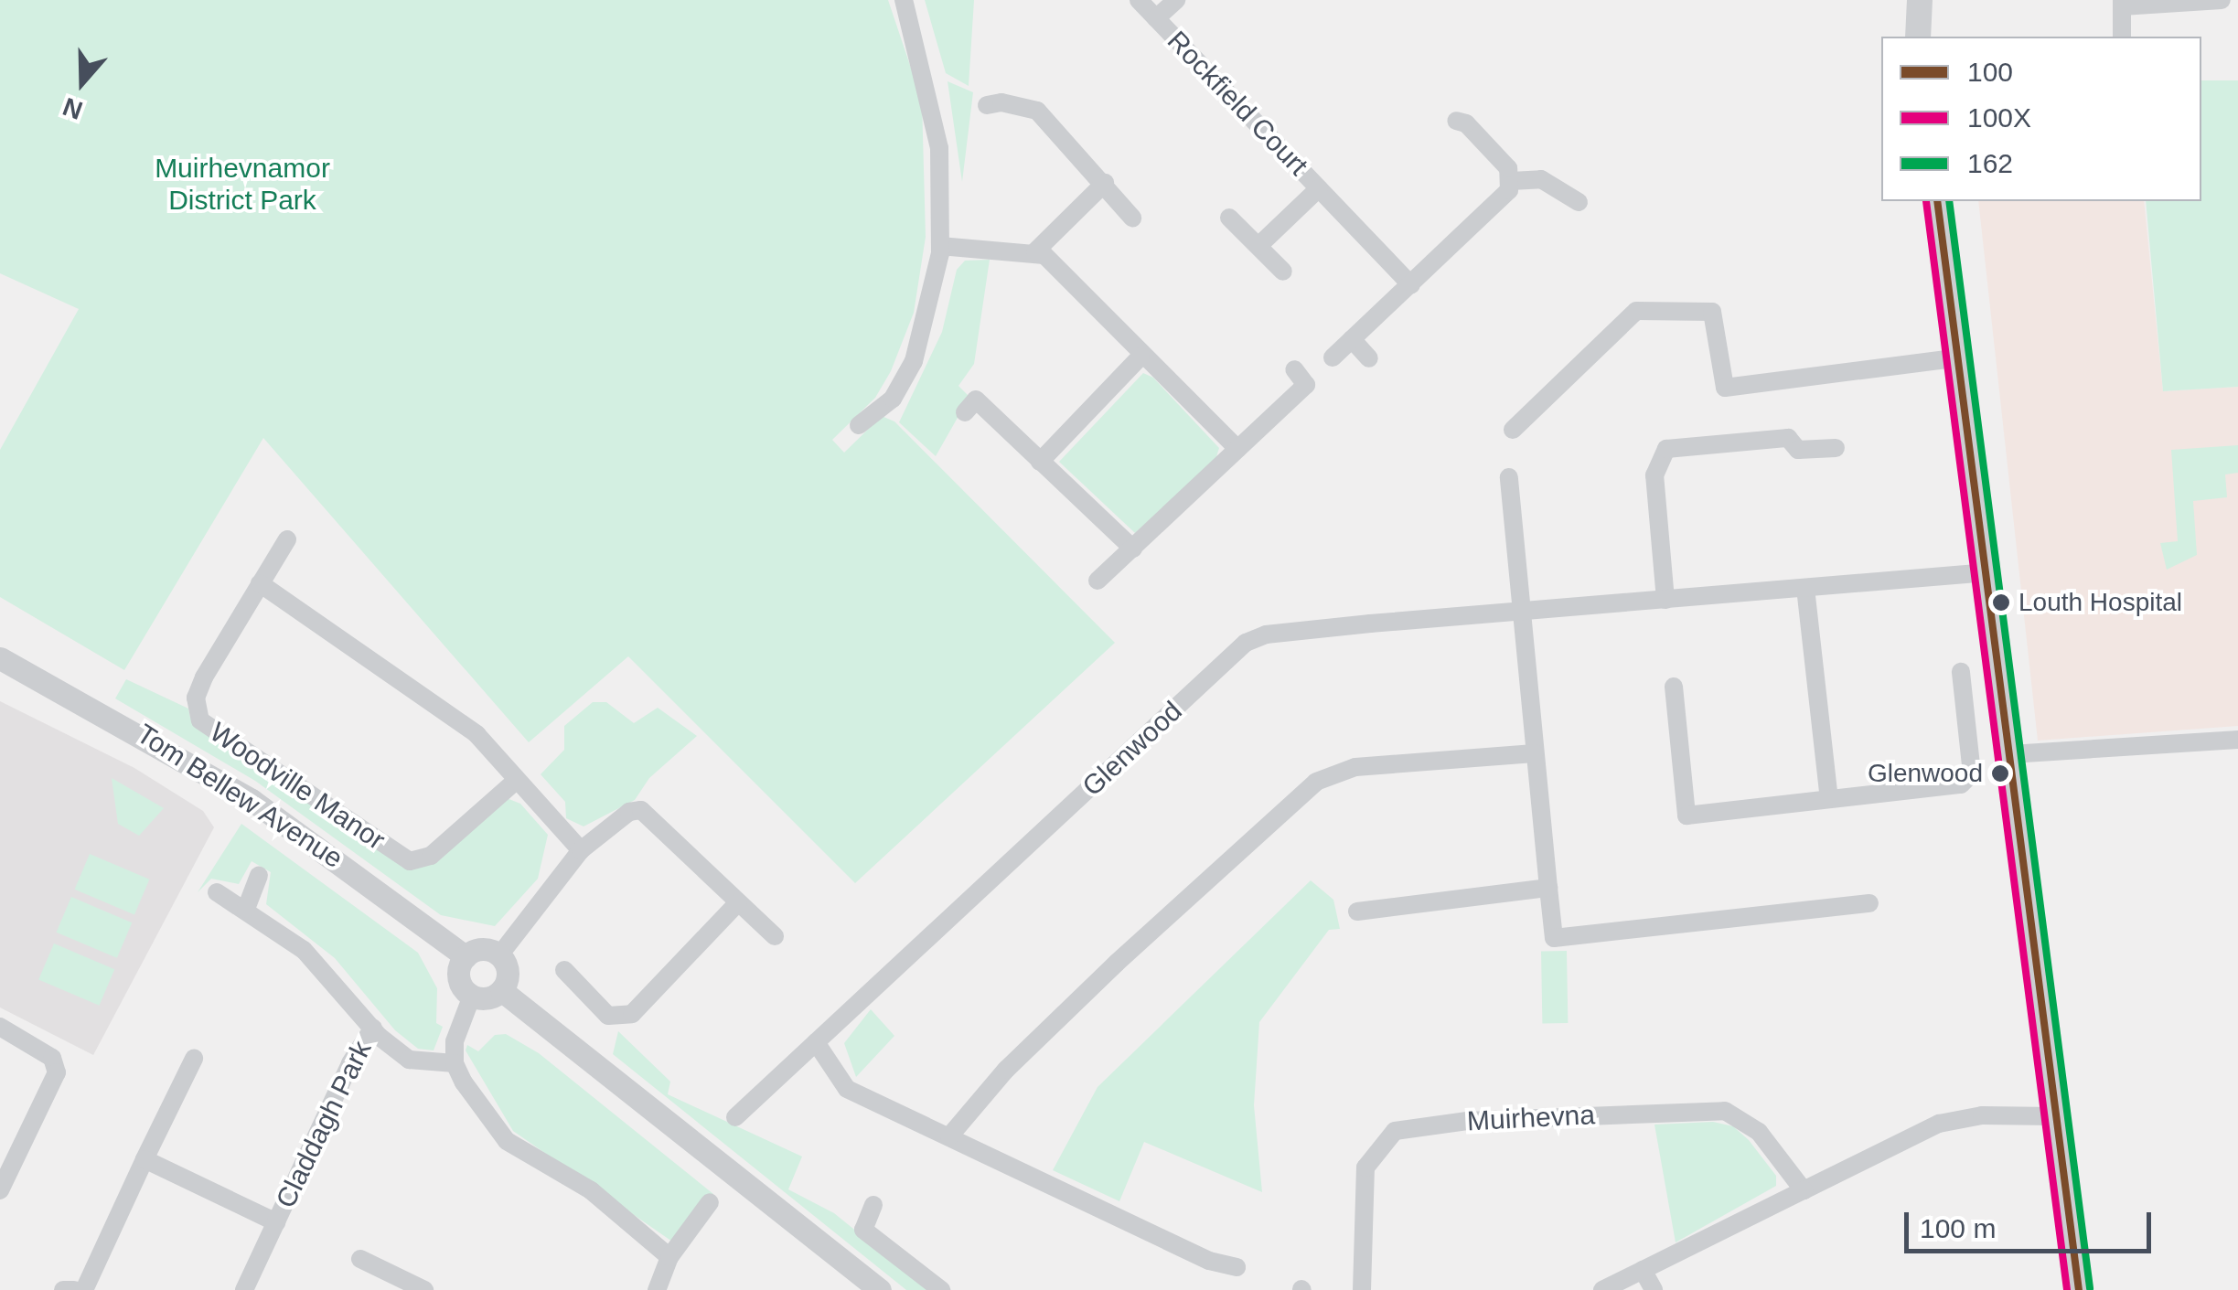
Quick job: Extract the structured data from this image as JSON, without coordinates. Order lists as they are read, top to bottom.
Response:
{
  "streets": {
    "street": [
      "Rockfield Court",
      "Glenwood",
      "Woodville Manor",
      "Tom Bellew Avenue",
      "Muirhevna",
      "Claddagh Park"
    ]
  },
  "parks": ["Muirhevnamor District Park"],
  "places": ["Louth Hospital", "Glenwood"],
  "lines": ["transit line 100", "transit line 100X", "transit line 162"],
  "legend": ["100", "100X", "162"],
  "scale_bar": "100 m",
  "north": "bottom"
}
